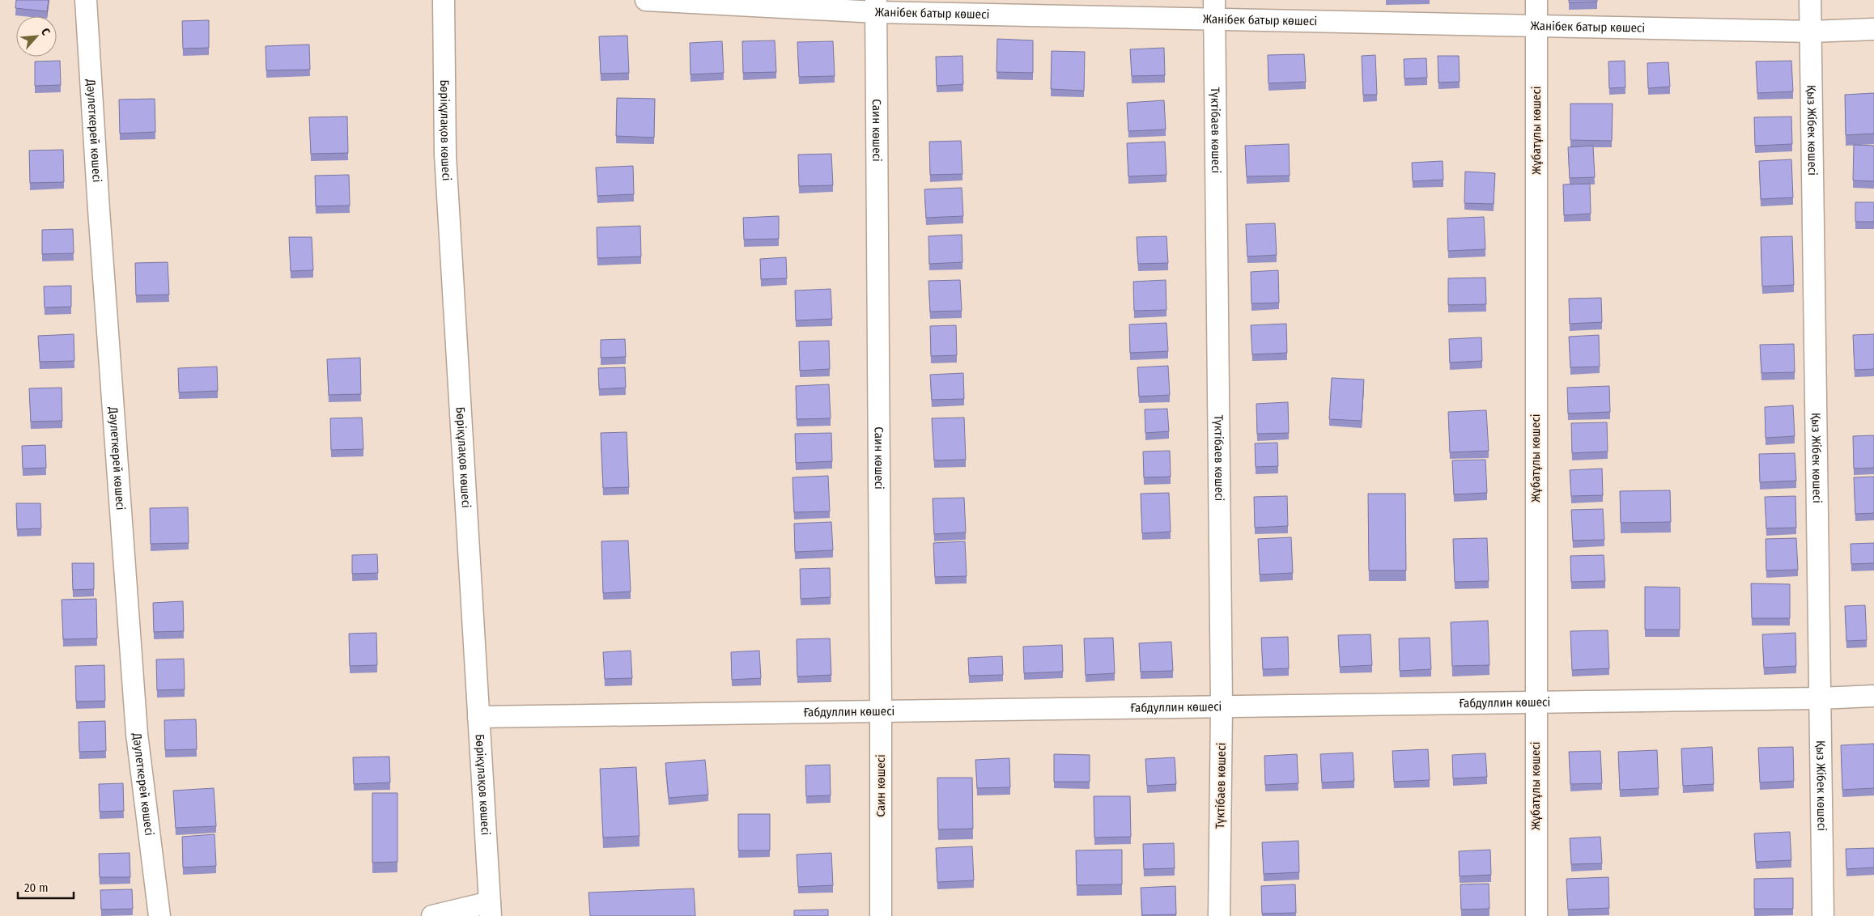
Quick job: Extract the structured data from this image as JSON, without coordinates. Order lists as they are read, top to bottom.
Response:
{
  "streets": {
    "street": [
      "Жанібек батыр көшесі",
      "Саин көшесі",
      "Түктібаев көшесі",
      "Жұбатұлы көшесі",
      "Қыз Жібек көшесі",
      "Бөріқұлақов көшесі",
      "Дәулеткерей көшесі",
      "Ғабдуллин көшесі"
    ]
  },
  "crossings": [
    ["Жанібек батыр көшесі", "Саин көшесі"],
    ["Жанібек батыр көшесі", "Түктібаев көшесі"],
    ["Жанібек батыр көшесі", "Жұбатұлы көшесі"],
    ["Жанібек батыр көшесі", "Қыз Жібек көшесі"],
    ["Саин көшесі", "Ғабдуллин көшесі"],
    ["Түктібаев көшесі", "Ғабдуллин көшесі"],
    ["Жұбатұлы көшесі", "Ғабдуллин көшесі"],
    ["Қыз Жібек көшесі", "Ғабдуллин көшесі"],
    ["Бөріқұлақов көшесі", "Ғабдуллин көшесі"]
  ],
  "scale_bar": "20 m",
  "north": "top right"
}
